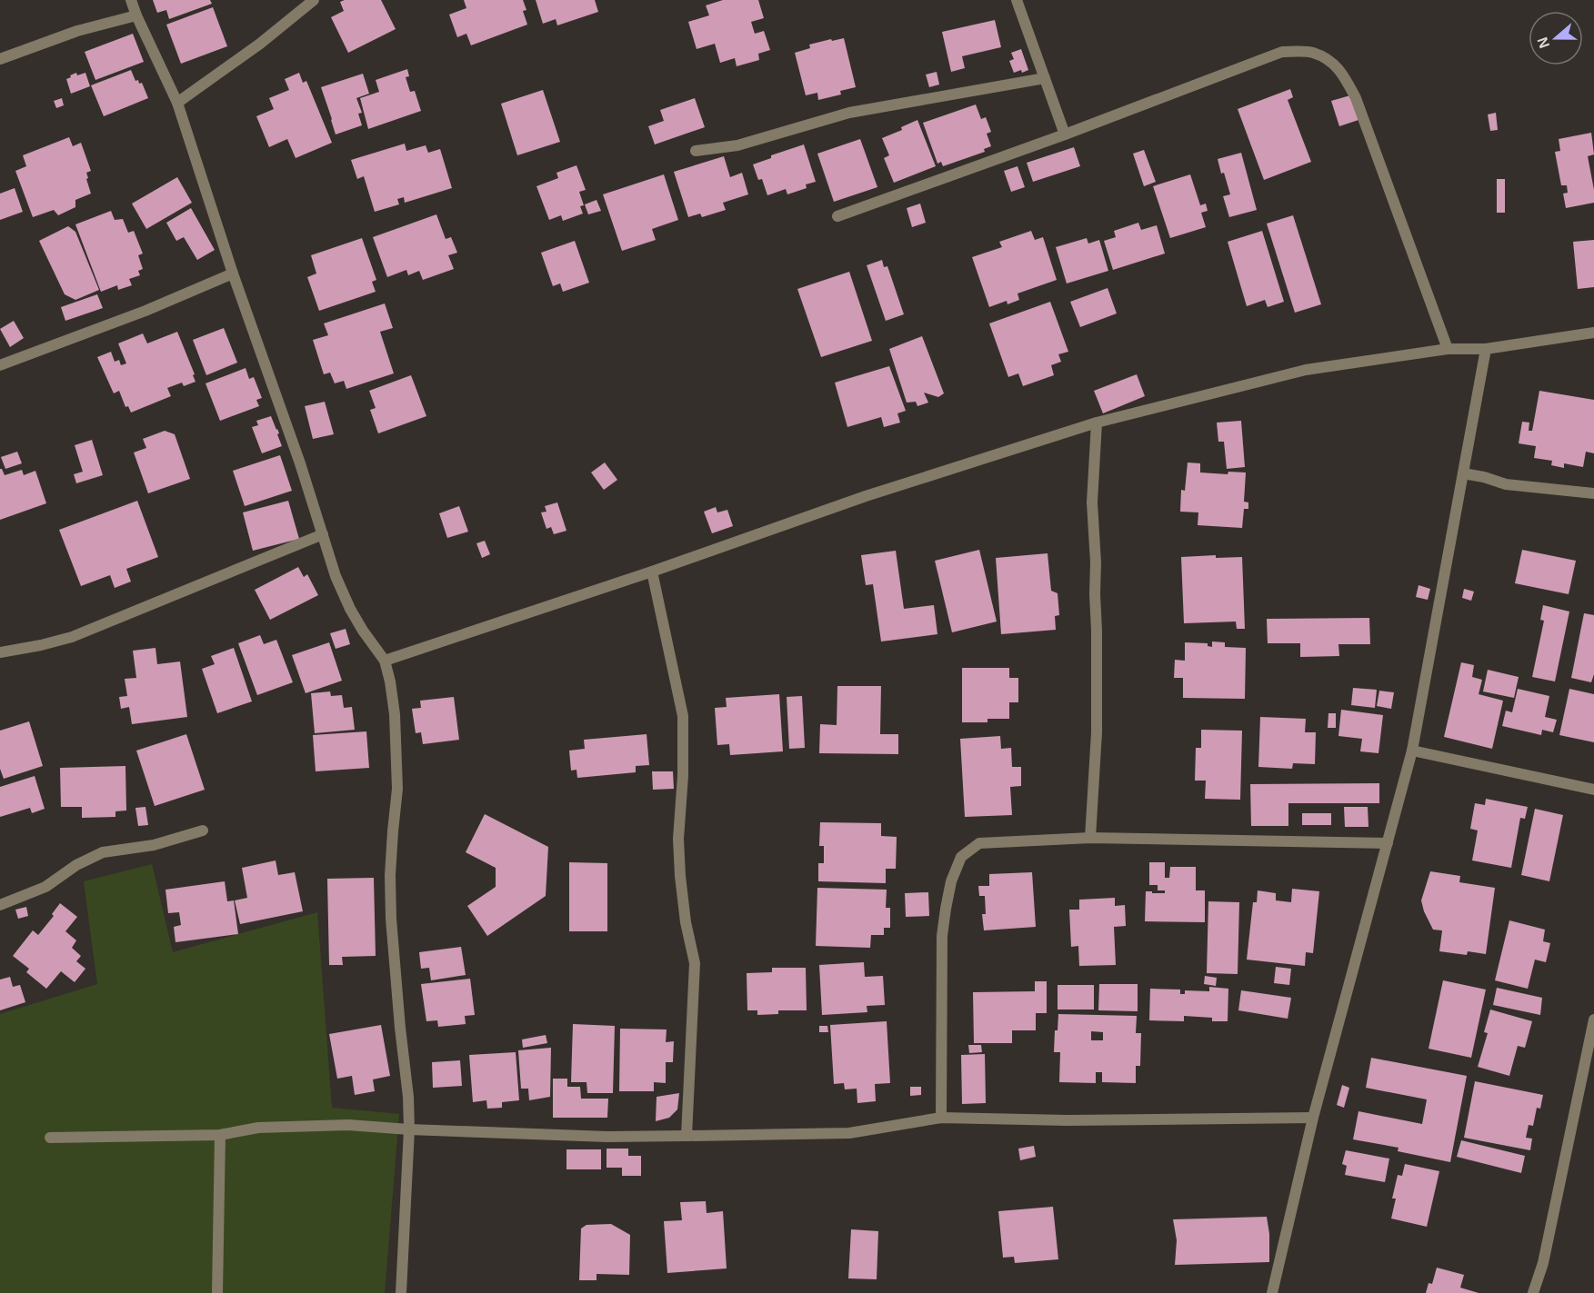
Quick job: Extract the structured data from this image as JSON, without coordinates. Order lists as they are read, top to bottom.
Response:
{
  "north": "left"
}
